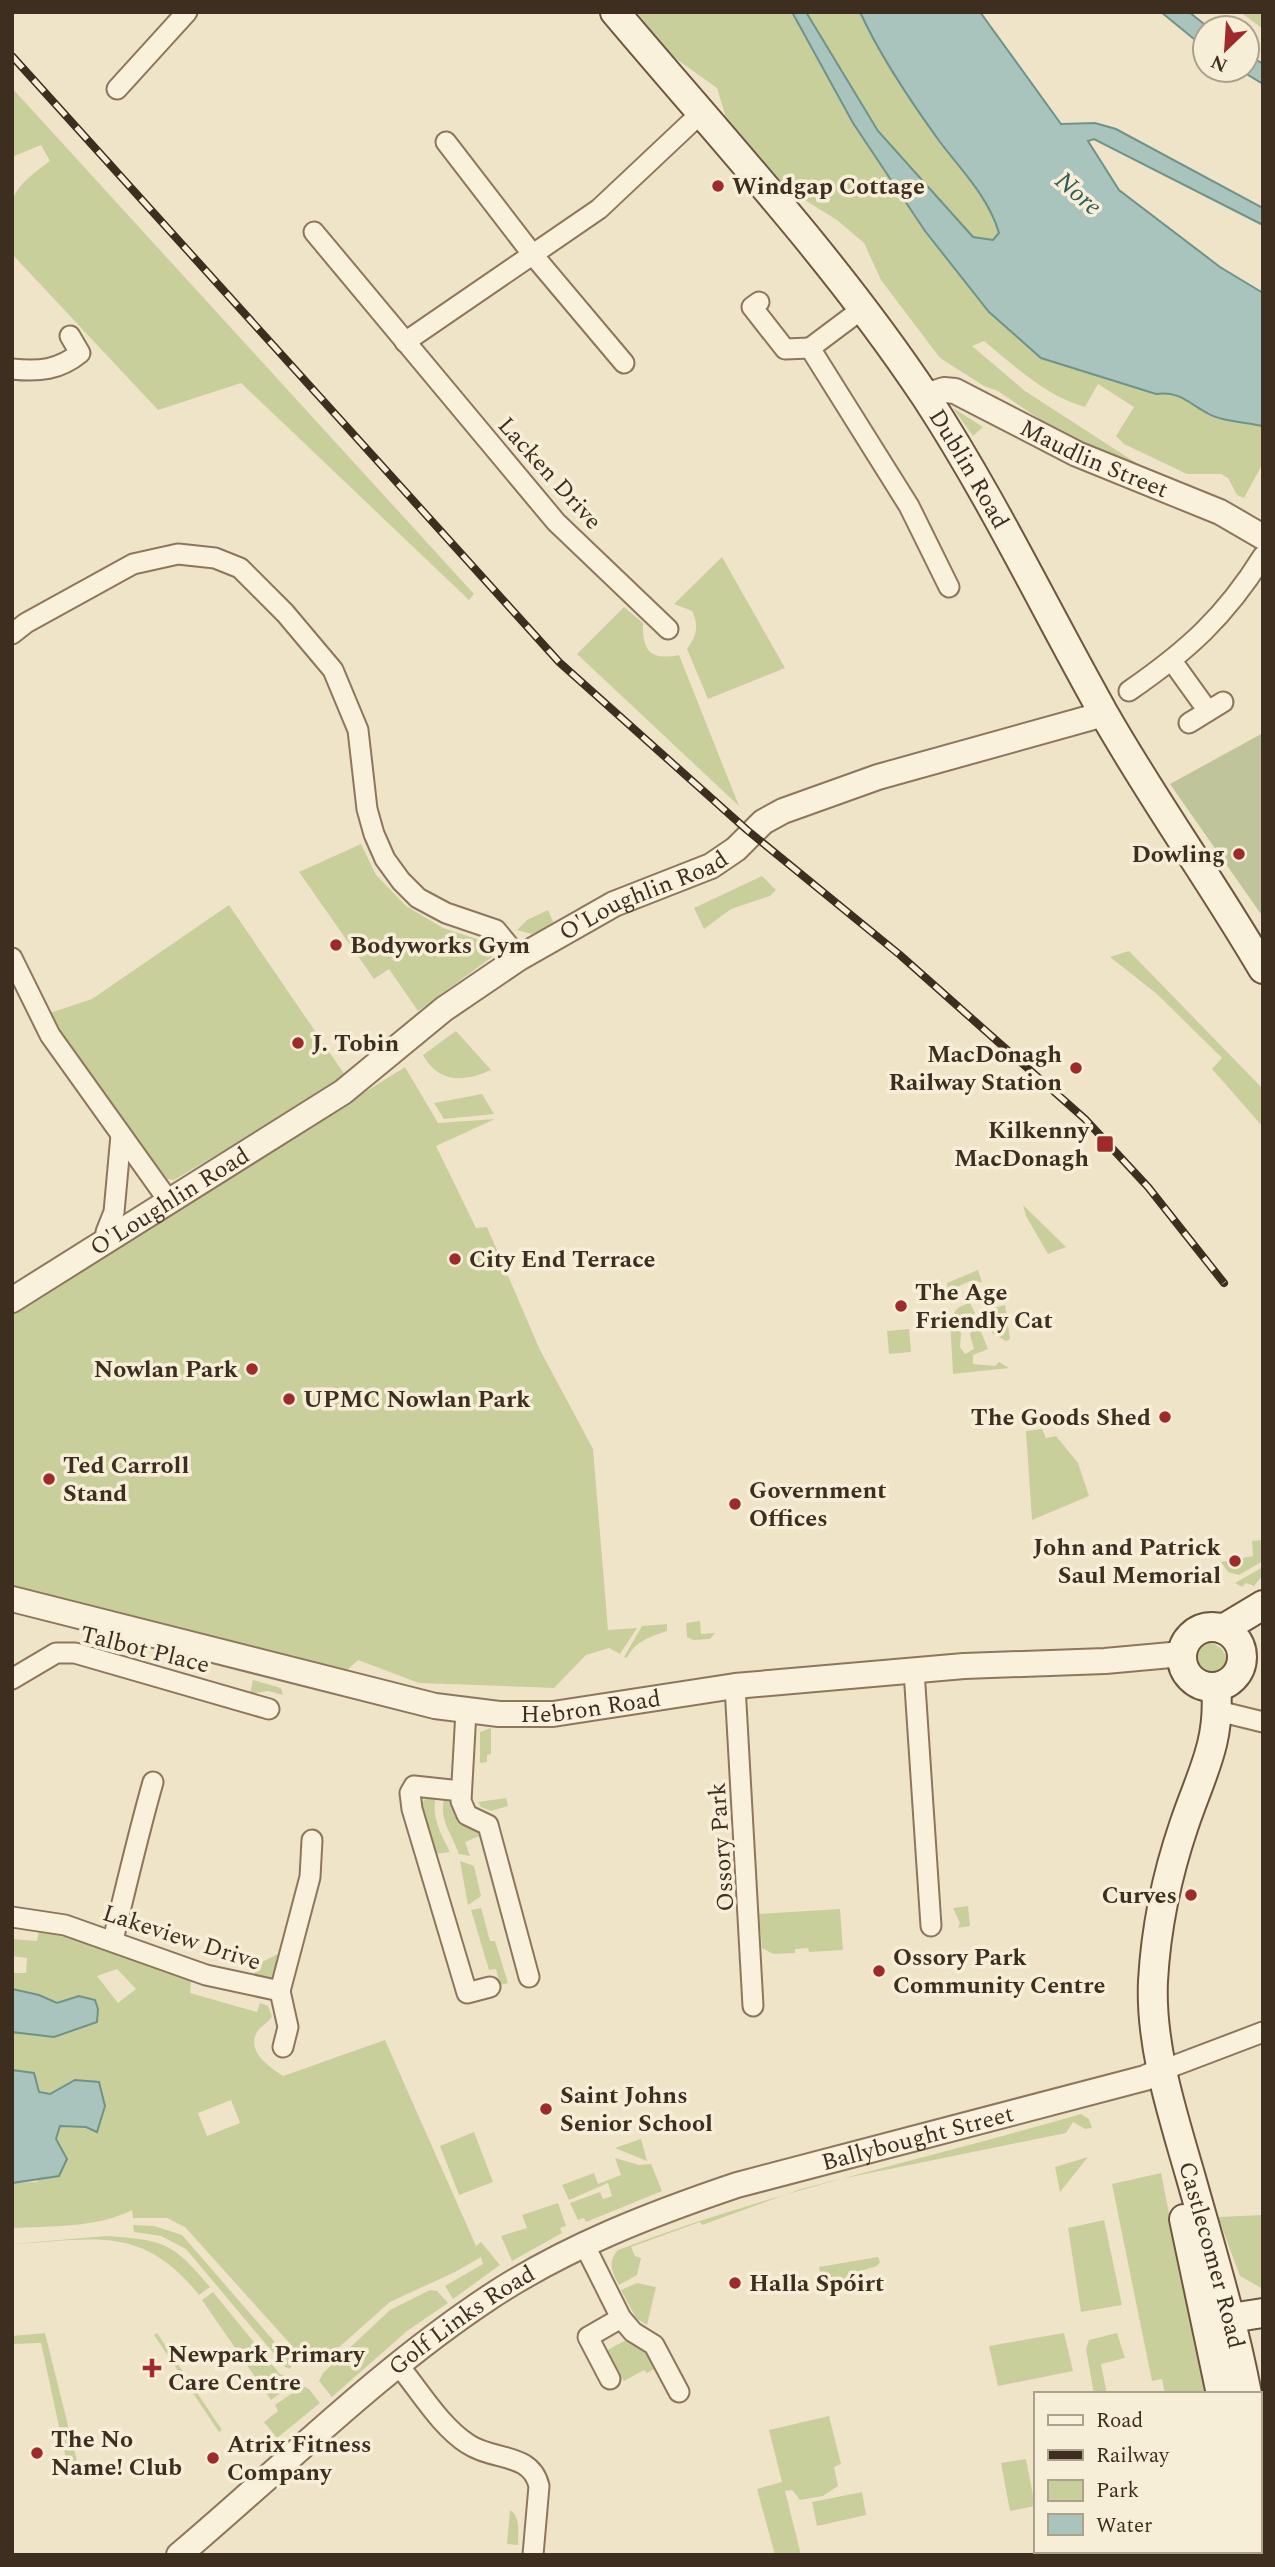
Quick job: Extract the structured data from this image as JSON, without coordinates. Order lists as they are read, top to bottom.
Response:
{
  "streets": {
    "main road": ["Dublin Road", "Castlecomer Road"],
    "street": [
      "Maudlin Street",
      "Lacken Drive",
      "O'Loughlin Road",
      "Talbot Place",
      "Hebron Road",
      "Ossory Park",
      "Lakeview Drive",
      "Ballybought Street",
      "Golf Links Road"
    ]
  },
  "crossings": [
    ["Maudlin Street", "Dublin Road"],
    ["Dublin Road", "O'Loughlin Road"],
    ["Hebron Road", "Ossory Park"],
    ["Hebron Road", "Castlecomer Road"],
    ["Ballybought Street", "Castlecomer Road"],
    ["Ballybought Street", "Golf Links Road"]
  ],
  "water": ["Nore"],
  "places": {
    "other": [
      "Windgap Cottage",
      "Dowling",
      "Bodyworks Gym",
      "J. Tobin",
      "MacDonagh Railway Station",
      "City End Terrace",
      "The Age Friendly Cat",
      "Nowlan Park",
      "UPMC Nowlan Park",
      "The Goods Shed",
      "Ted Carroll Stand",
      "Government Offices",
      "John and Patrick Saul Memorial",
      "Curves",
      "Ossory Park Community Centre",
      "Saint Johns Senior School",
      "Halla Spóirt",
      "The No Name! Club",
      "Atrix Fitness Company"
    ],
    "transit": ["Kilkenny MacDonagh"],
    "health": ["Newpark Primary Care Centre"]
  },
  "legend": [
    "Road",
    "Railway",
    "Park",
    "Water"
  ],
  "north": "bottom left"
}
